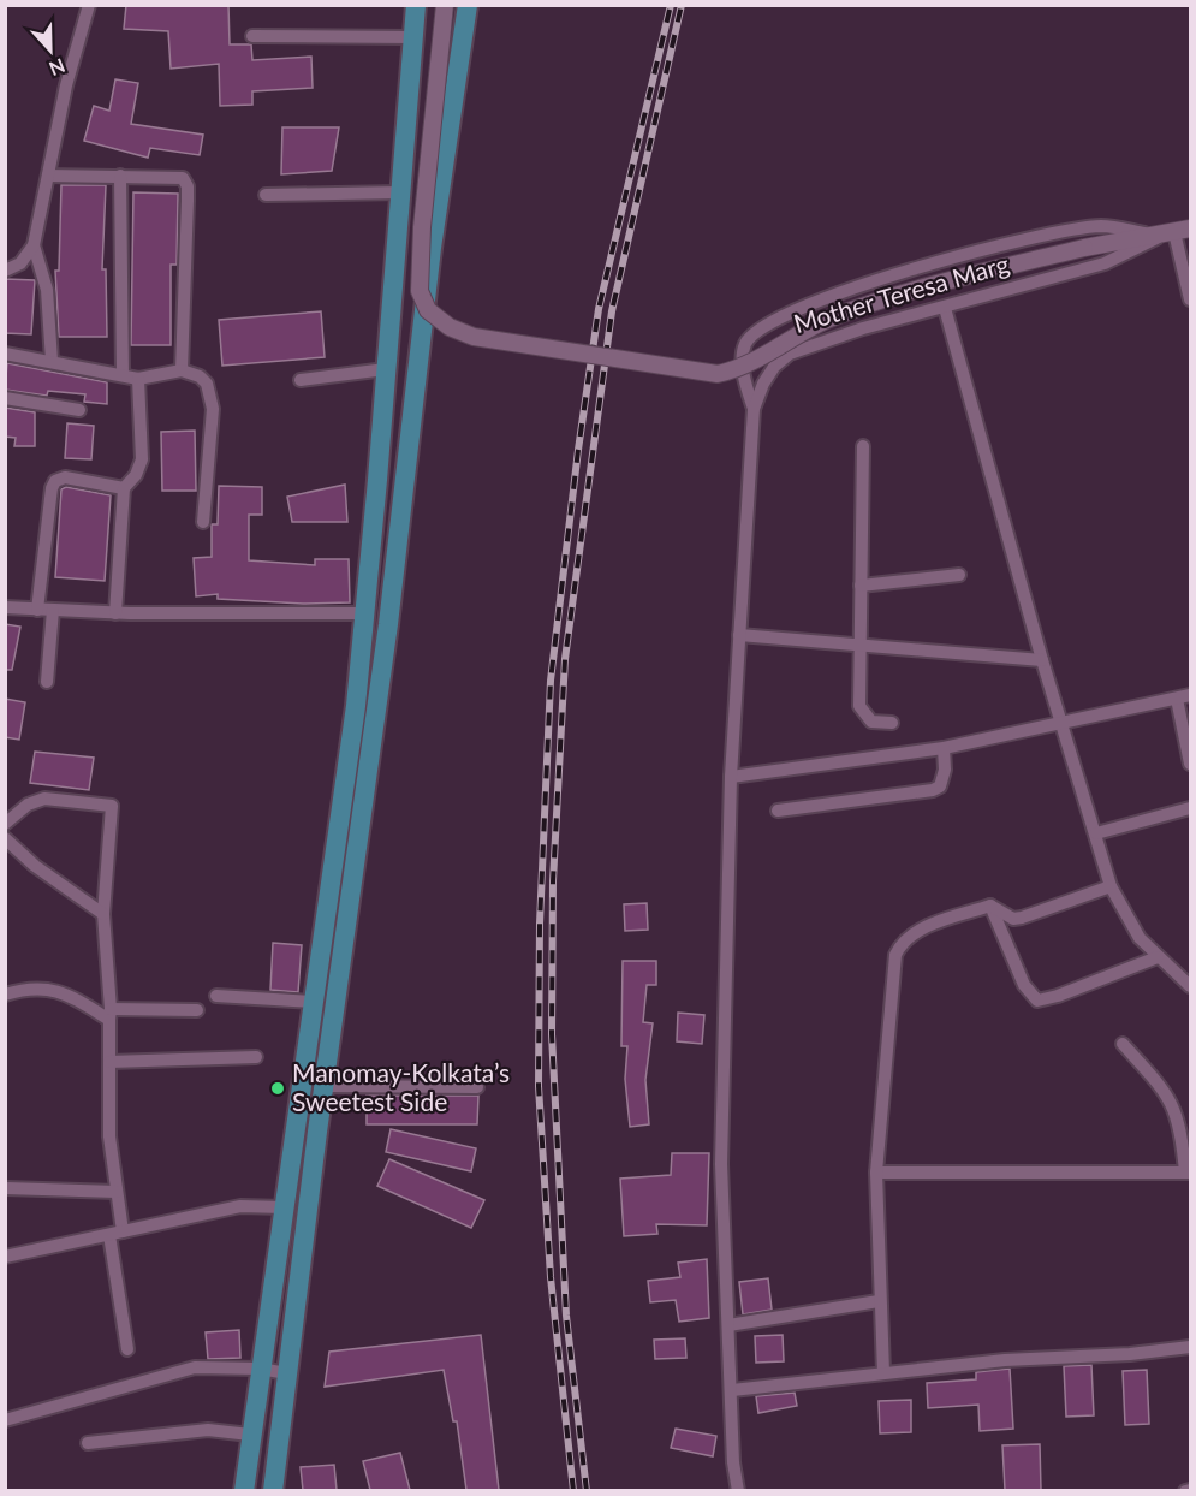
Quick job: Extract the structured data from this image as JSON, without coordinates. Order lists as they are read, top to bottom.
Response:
{
  "streets": {
    "street": ["Mother Teresa Marg"]
  },
  "places": ["Manomay-Kolkata’s Sweetest Side"],
  "north": "bottom"
}
